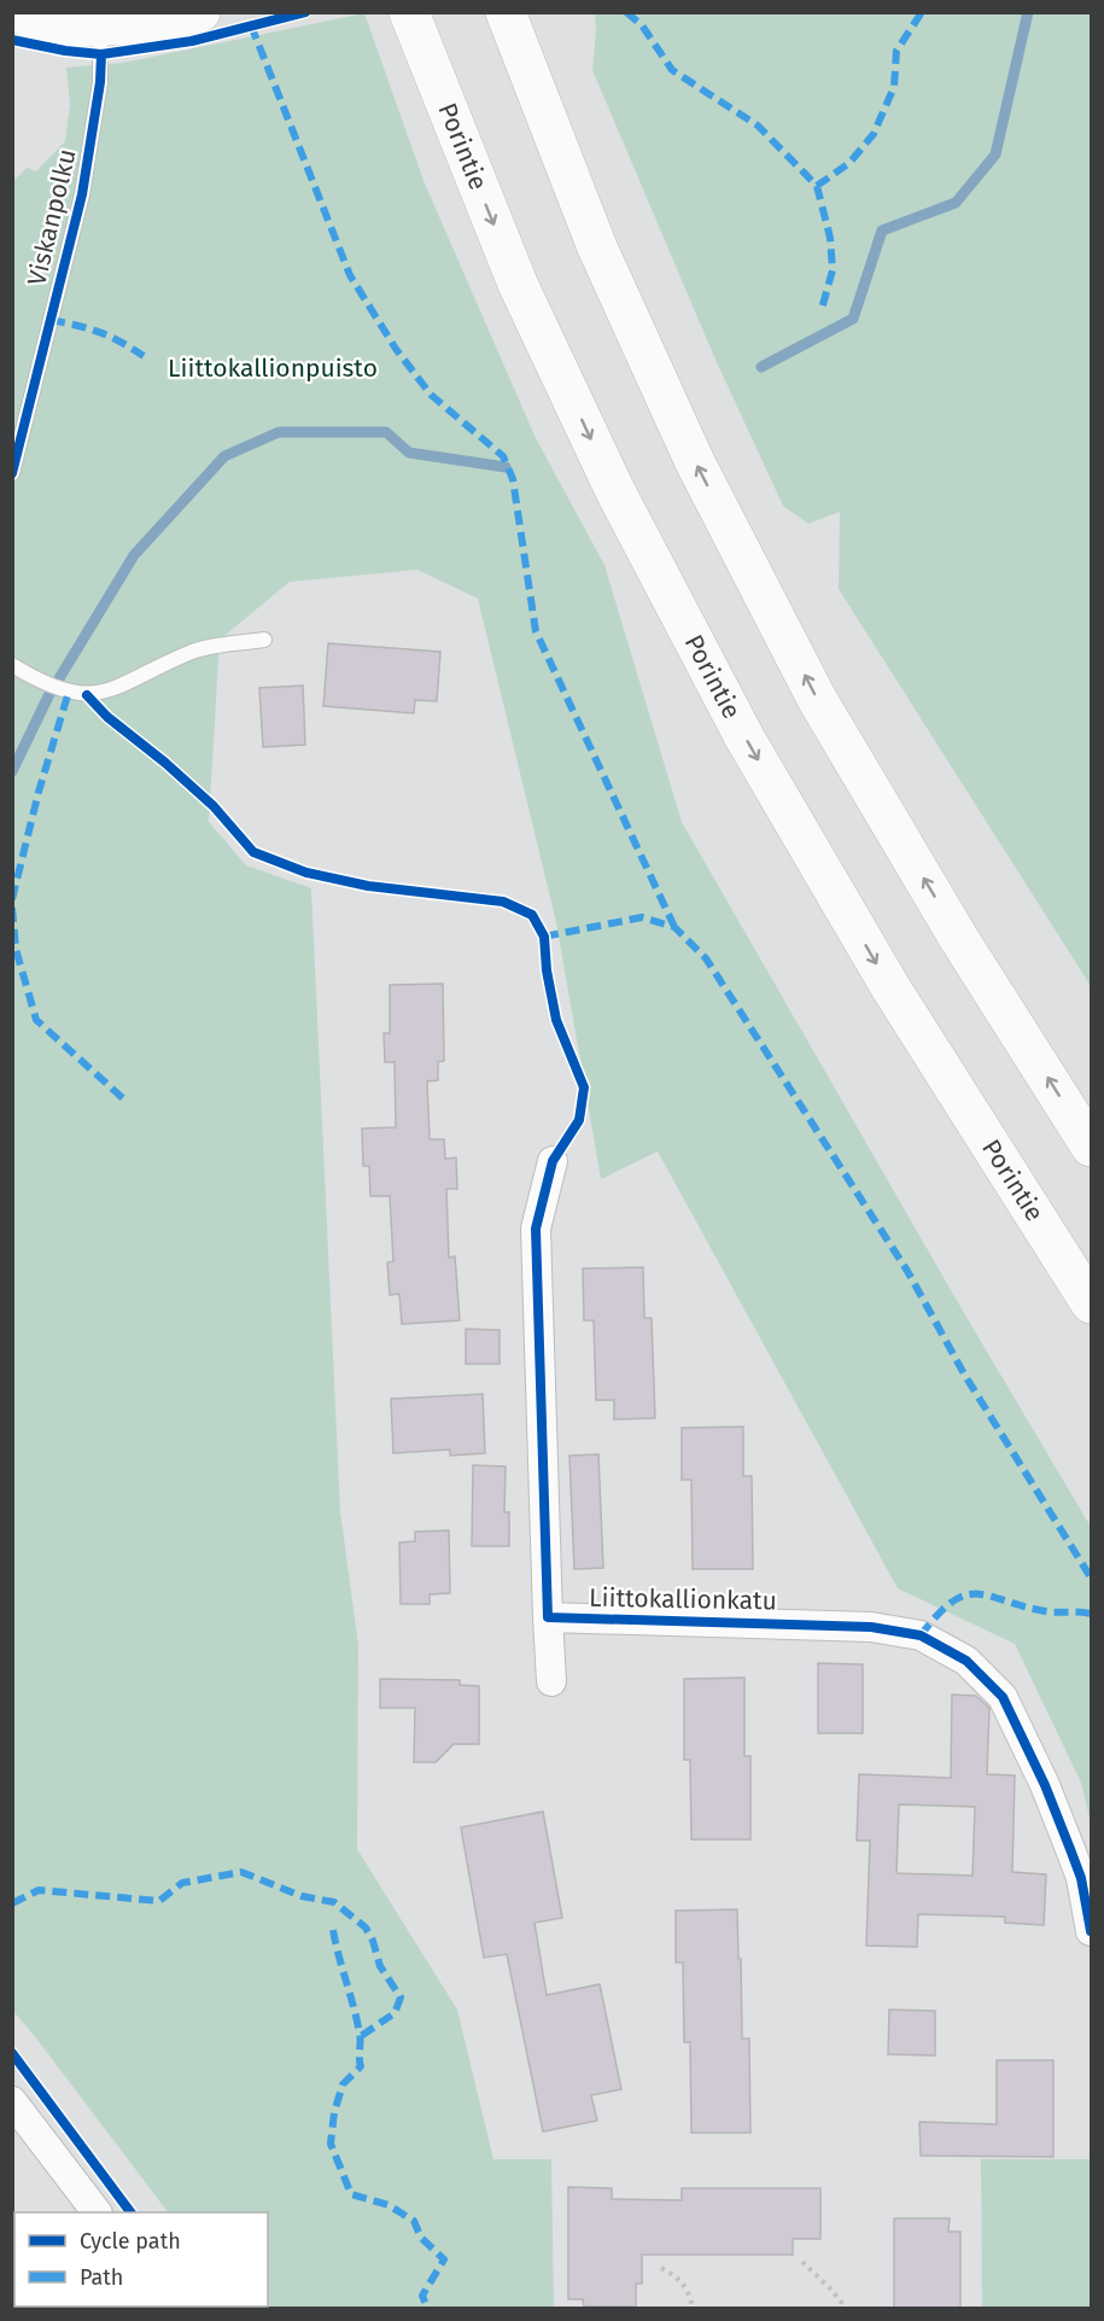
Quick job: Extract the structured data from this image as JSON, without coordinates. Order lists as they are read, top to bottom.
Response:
{
  "streets": {
    "main road": ["Porintie"],
    "street": ["Liittokallionkatu"],
    "lane": ["Viskanpolku"]
  },
  "parks": ["Liittokallionpuisto"],
  "legend": ["Cycle path", "Path"]
}
